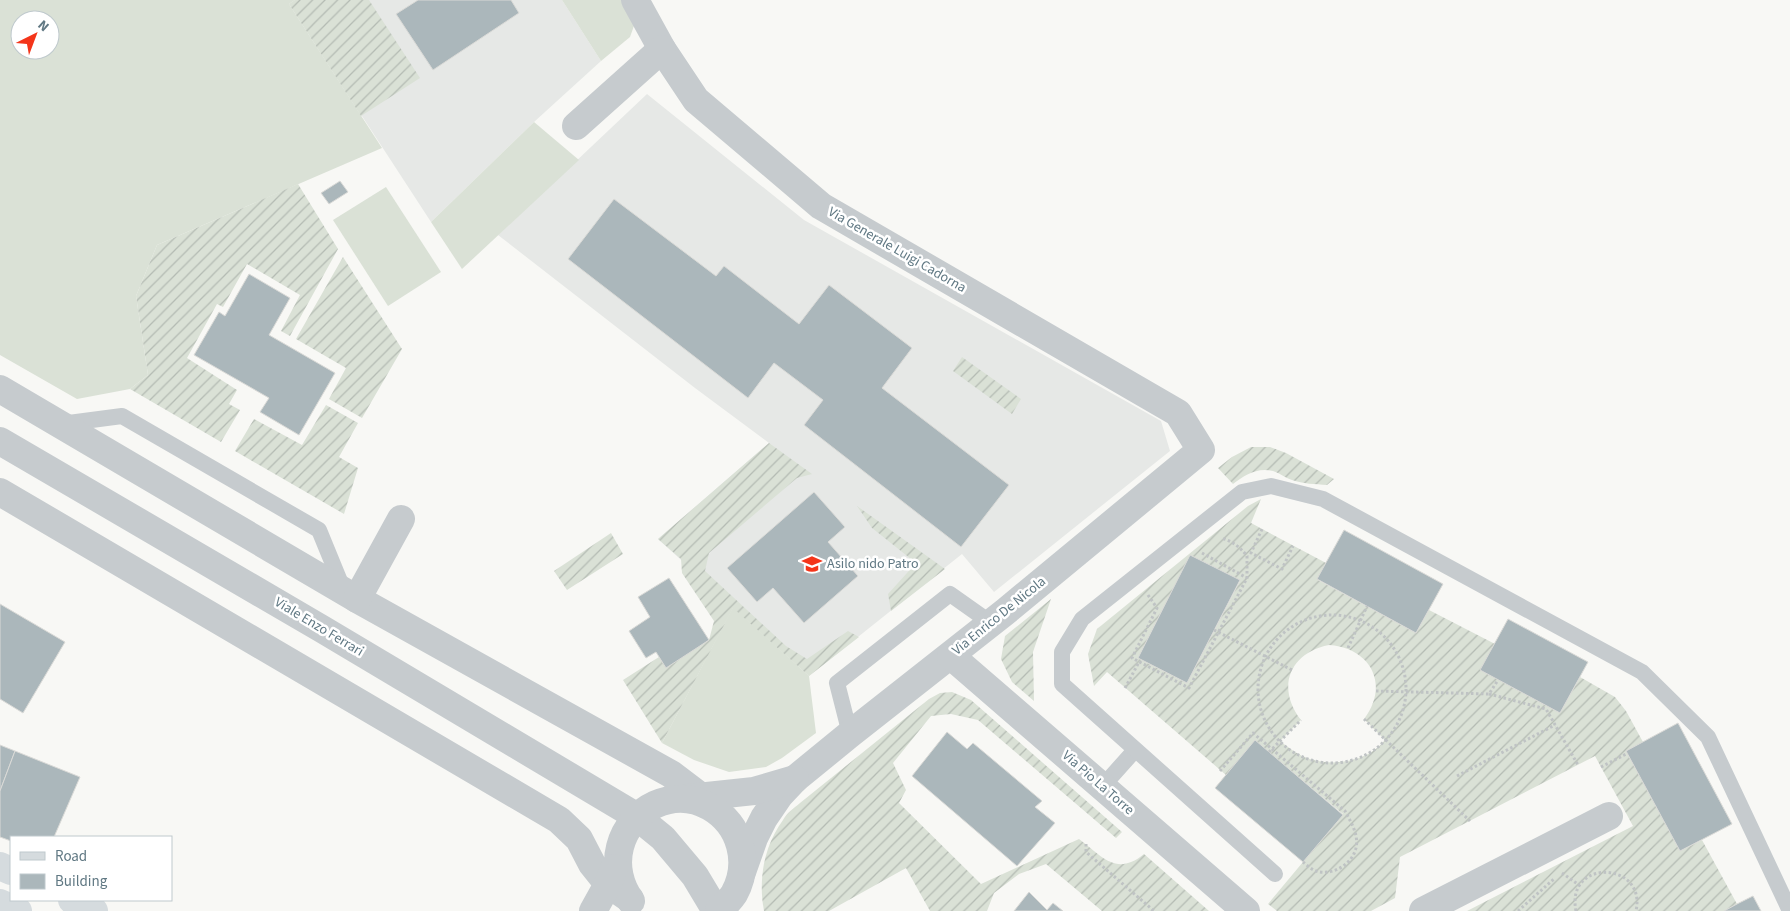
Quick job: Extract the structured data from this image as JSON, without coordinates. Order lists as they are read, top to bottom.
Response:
{
  "streets": {
    "street": [
      "Via Generale Luigi Cadorna",
      "Via Enrico De Nicola",
      "Viale Enzo Ferrari",
      "Via Pio La Torre"
    ]
  },
  "crossings": [
    ["Via Generale Luigi Cadorna", "Via Enrico De Nicola"],
    ["Via Enrico De Nicola", "Via Pio La Torre"]
  ],
  "places": {
    "school or university": ["Asilo nido Patro"]
  },
  "legend": ["Road", "Building"],
  "north": "top right"
}
